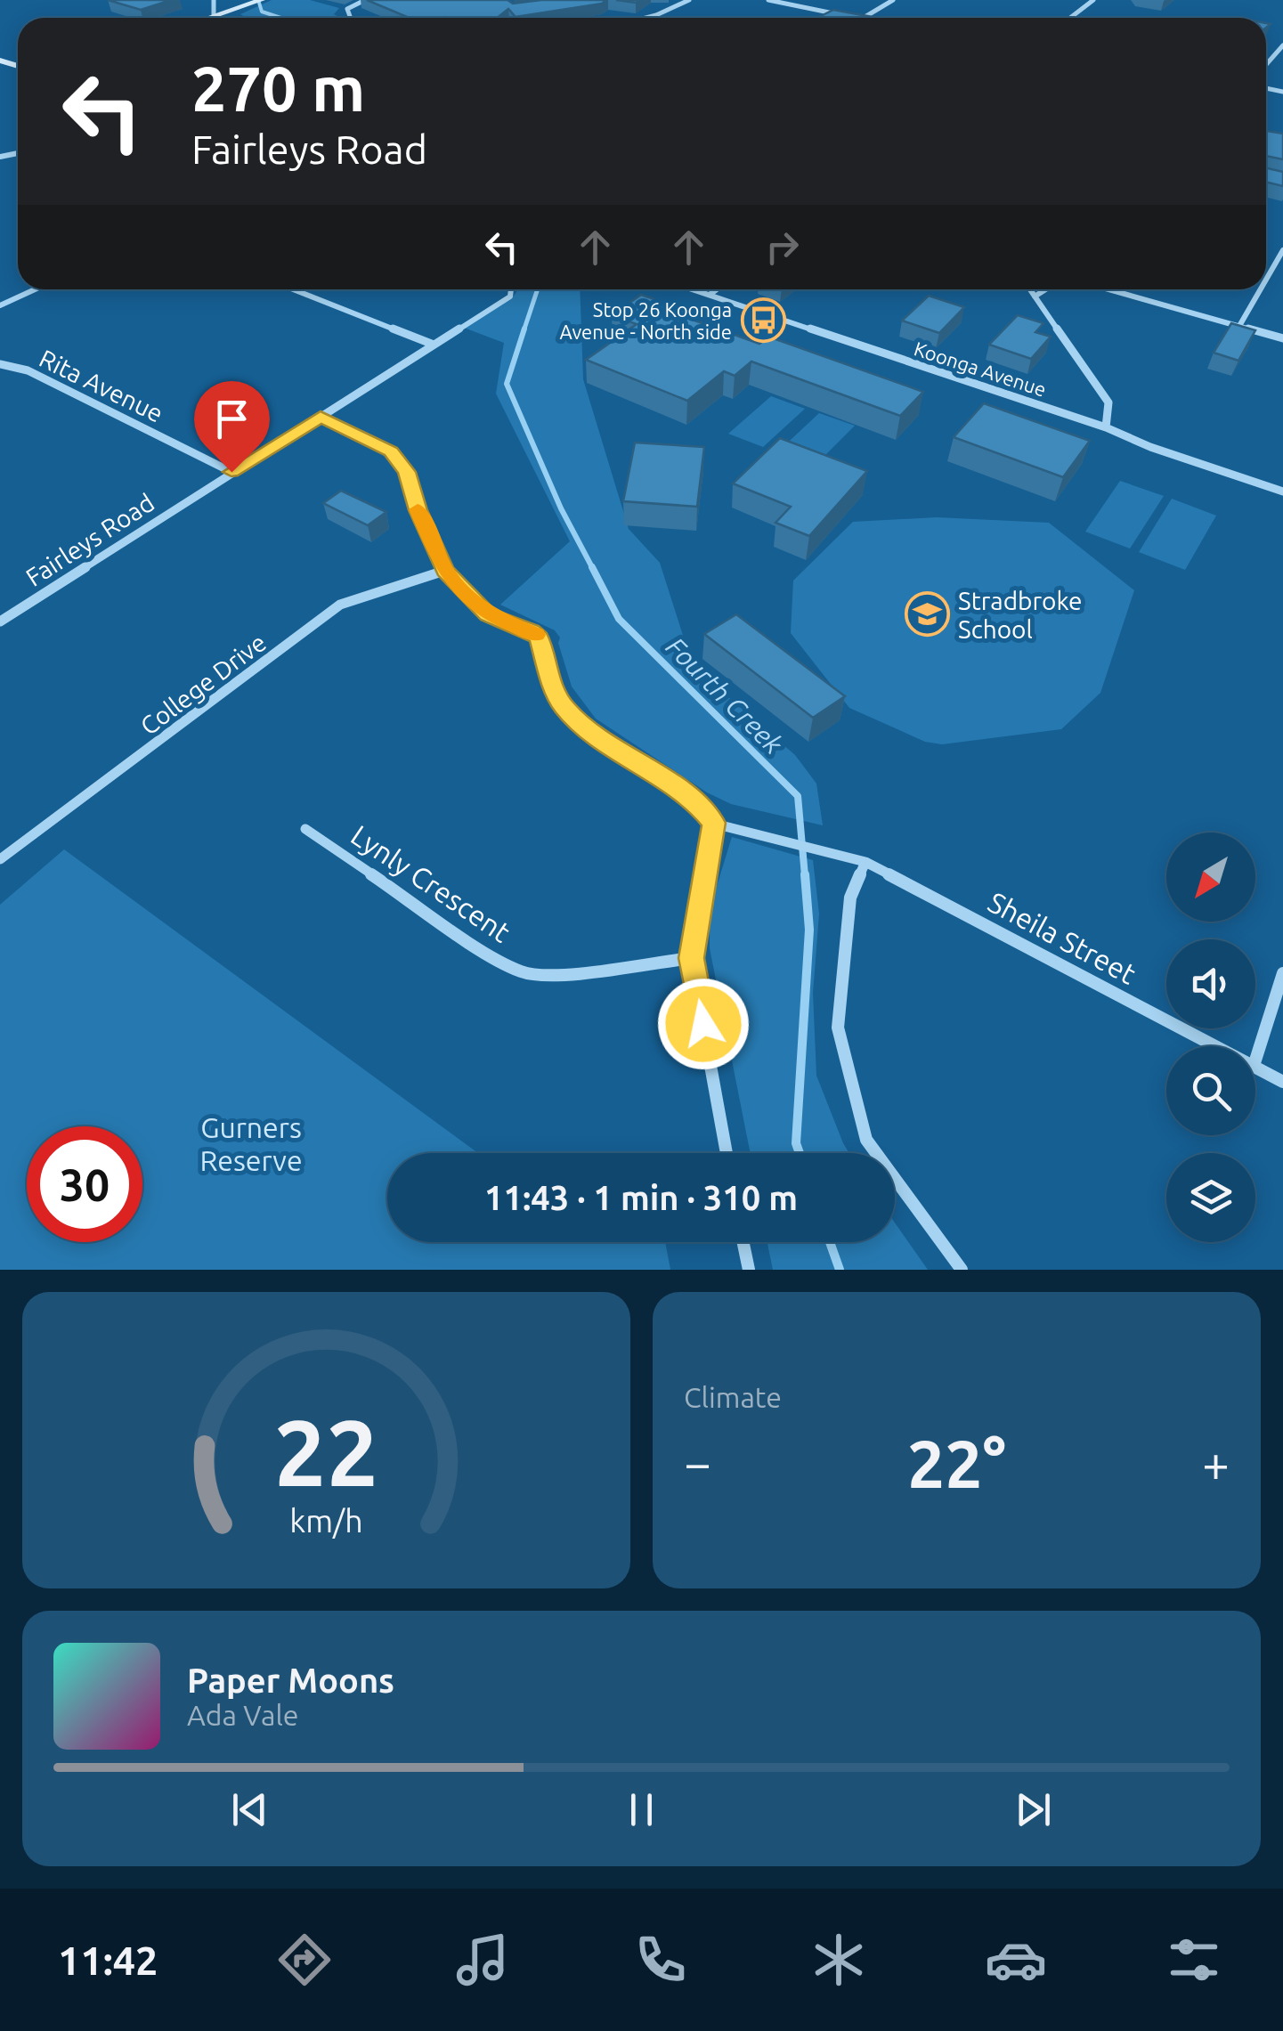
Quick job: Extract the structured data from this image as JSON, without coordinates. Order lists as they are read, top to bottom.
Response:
{
  "streets": {
    "street": [
      "Koonga Avenue",
      "Rita Avenue",
      "Fairleys Road",
      "College Drive",
      "Lynly Crescent",
      "Sheila Street"
    ]
  },
  "crossings": [
    ["Rita Avenue", "Fairleys Road"]
  ],
  "water": ["Fourth Creek"],
  "parks": ["Gurners Reserve"],
  "places": {
    "bus stop": ["Stop 26 Koonga Avenue - North side"],
    "school or university": ["Stradbroke School"]
  },
  "north": "bottom left",
  "page": {
    "turn": ["270 m", "Fairleys Road"],
    "limit": "30",
    "trip": "11:43 · 1 min · 310 m",
    "tile": "Climate",
    "heat": ["−", "22°", "+"],
    "song": ["Paper Moons", "Ada Vale"],
    "tabs": "11:42",
    "gauge": ["22", "km/h"]
  }
}
